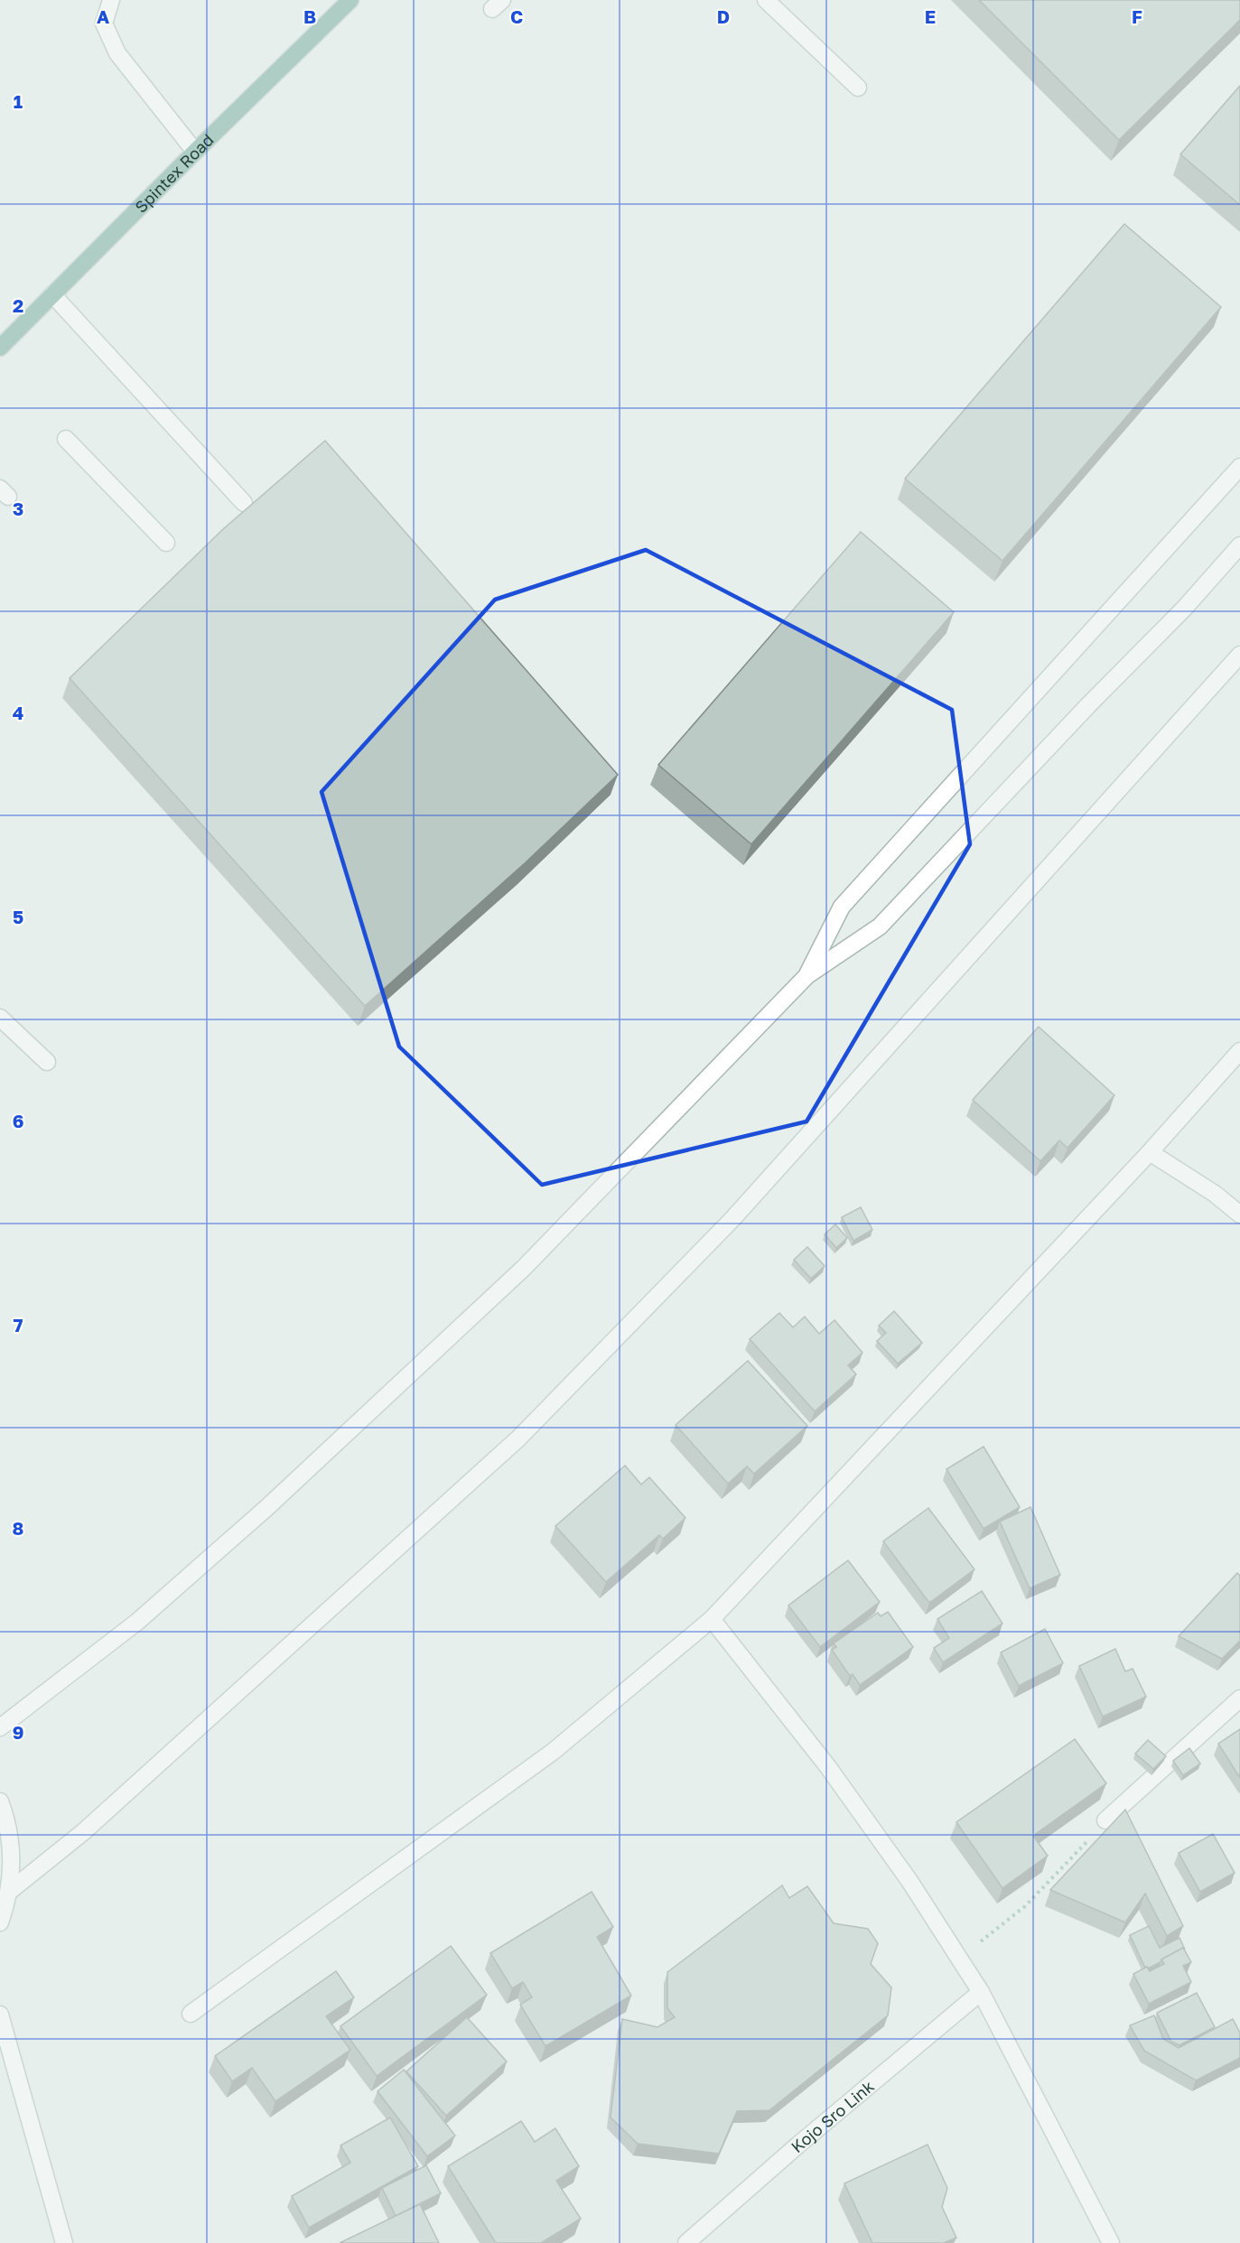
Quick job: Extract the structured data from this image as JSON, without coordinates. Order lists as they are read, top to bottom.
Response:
{
  "streets": {
    "main road": ["Spintex Road"],
    "street": ["Kojo Sro Link"]
  },
  "grid": {
    "columns": [
      "A",
      "B",
      "C",
      "D",
      "E",
      "F"
    ],
    "rows": [
      "1",
      "2",
      "3",
      "4",
      "5",
      "6",
      "7",
      "8",
      "9"
    ]
  }
}
